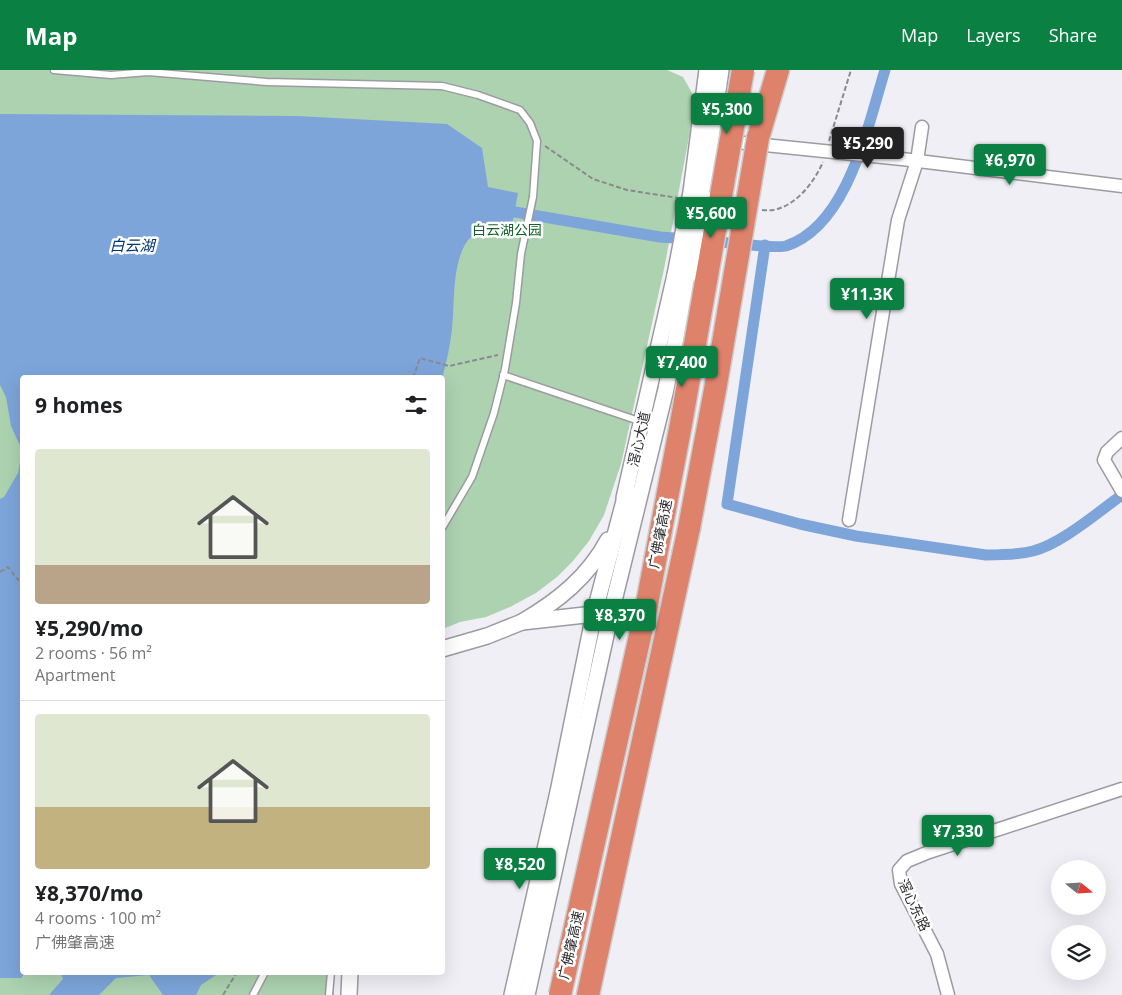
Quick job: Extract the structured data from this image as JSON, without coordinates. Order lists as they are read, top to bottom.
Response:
{
  "streets": {
    "highway": ["广佛肇高速"],
    "street": ["滘心大道", "滘心东路"]
  },
  "water": ["白云湖"],
  "parks": ["白云湖公园"],
  "north": "right",
  "page": {
    "header": "Map",
    "nav": ["Map", "Layers", "Share"],
    "price": [
      "¥5,300",
      "¥5,290",
      "¥6,970",
      "¥5,600",
      "¥11.3K",
      "¥7,400",
      "¥8,370",
      "¥7,330",
      "¥8,520"
    ],
    "heading": "9 homes",
    "list": [
      {
        "name": "¥5,290/mo",
        "note": "2 rooms · 56 m² · Apartment"
      },
      {
        "name": "¥8,370/mo",
        "note": "4 rooms · 100 m² · 广佛肇高速"
      }
    ]
  }
}
